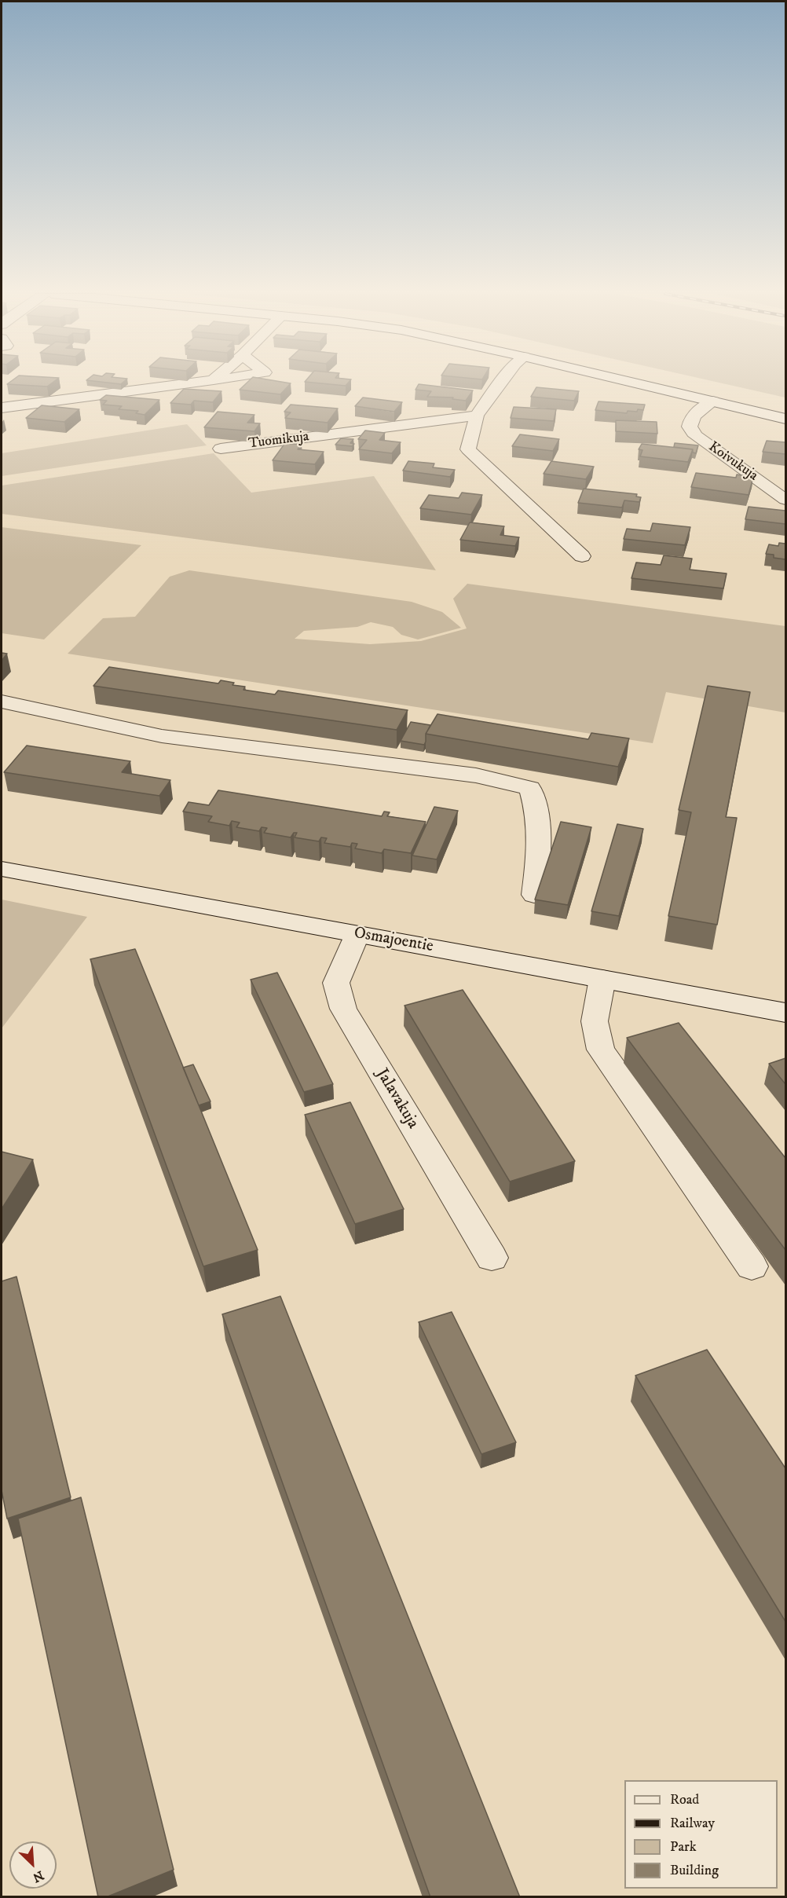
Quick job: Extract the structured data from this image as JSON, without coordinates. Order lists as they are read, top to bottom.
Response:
{
  "streets": {
    "street": [
      "Tuomikuja",
      "Koivukuja",
      "Osmajoentie",
      "Jalavakuja"
    ]
  },
  "crossings": [
    ["Osmajoentie", "Jalavakuja"]
  ],
  "legend": [
    "Road",
    "Railway",
    "Park",
    "Building"
  ],
  "north": "bottom right"
}
